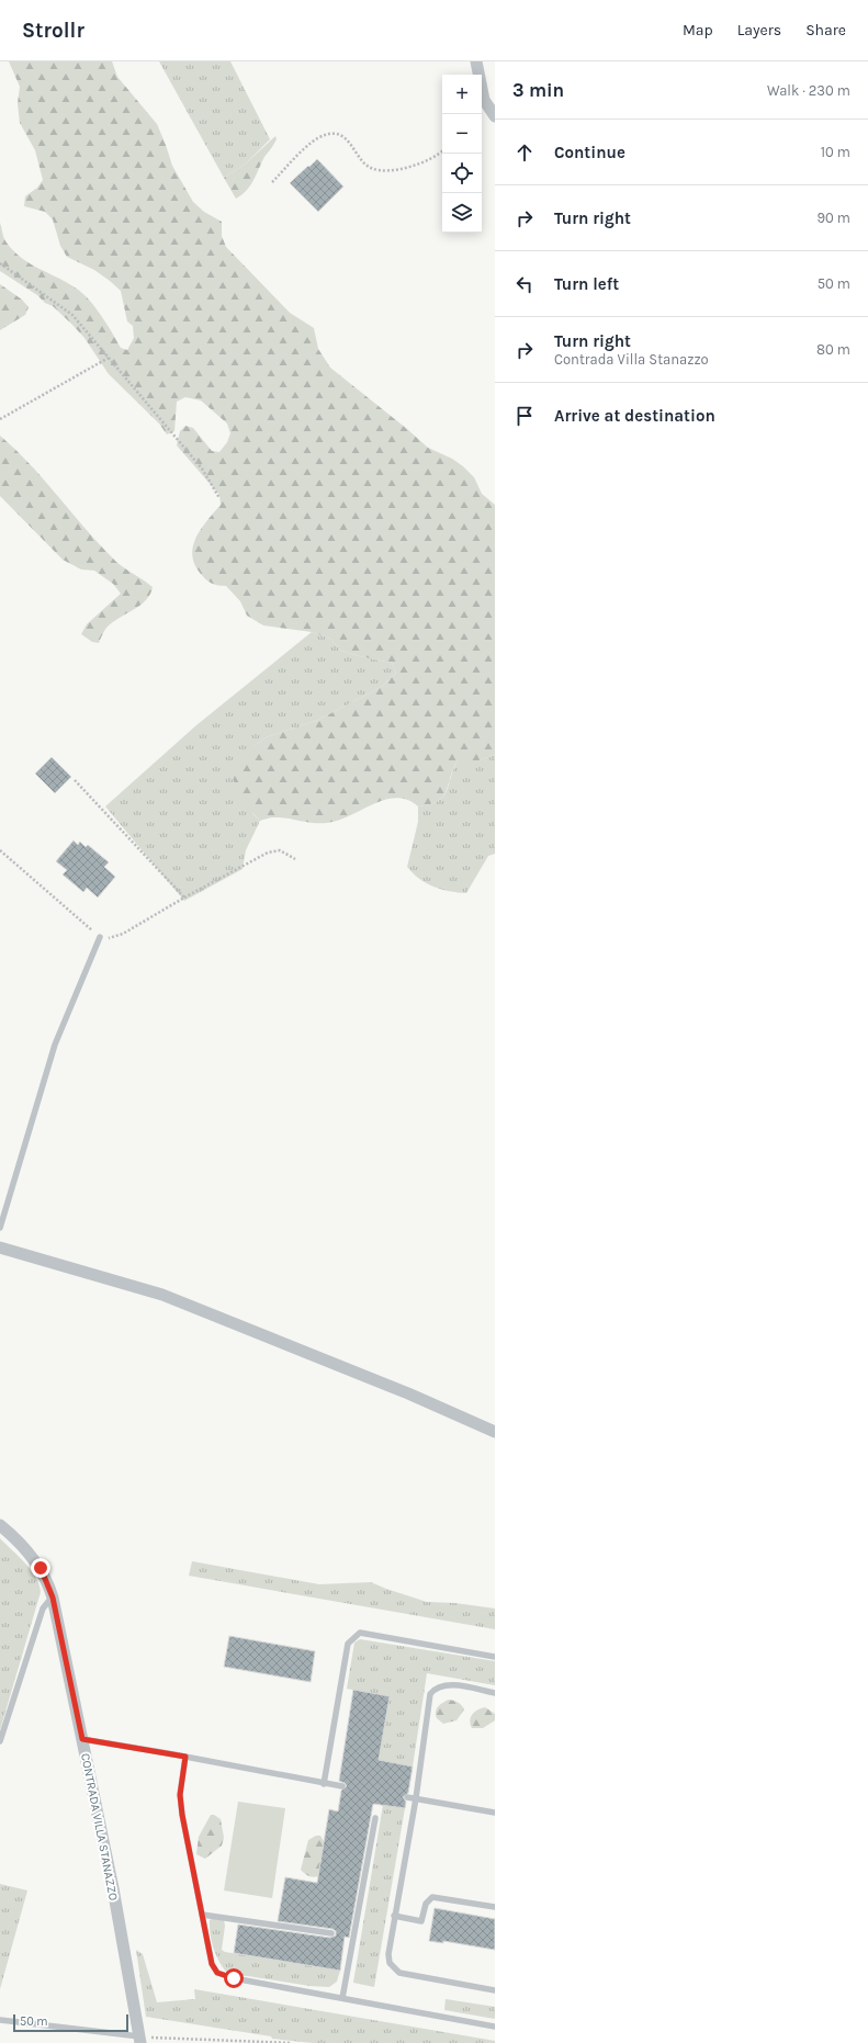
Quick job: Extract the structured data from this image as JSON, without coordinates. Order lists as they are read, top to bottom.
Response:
{
  "streets": {
    "street": ["CONTRADA VILLA STANAZZO"]
  },
  "scale_bar": "50 m",
  "page": {
    "header": "Strollr",
    "nav": ["Map", "Layers", "Share"],
    "heading": ["3 min", "Walk · 230 m"],
    "map_buttons": ["+", "−"],
    "list": [
      ["Continue", "10 m"],
      ["Turn right", "90 m"],
      ["Turn left", "50 m"],
      ["Turn right", "Contrada Villa Stanazzo", "80 m"],
      "Arrive at destination"
    ],
    "scale": "50 m"
  }
}
